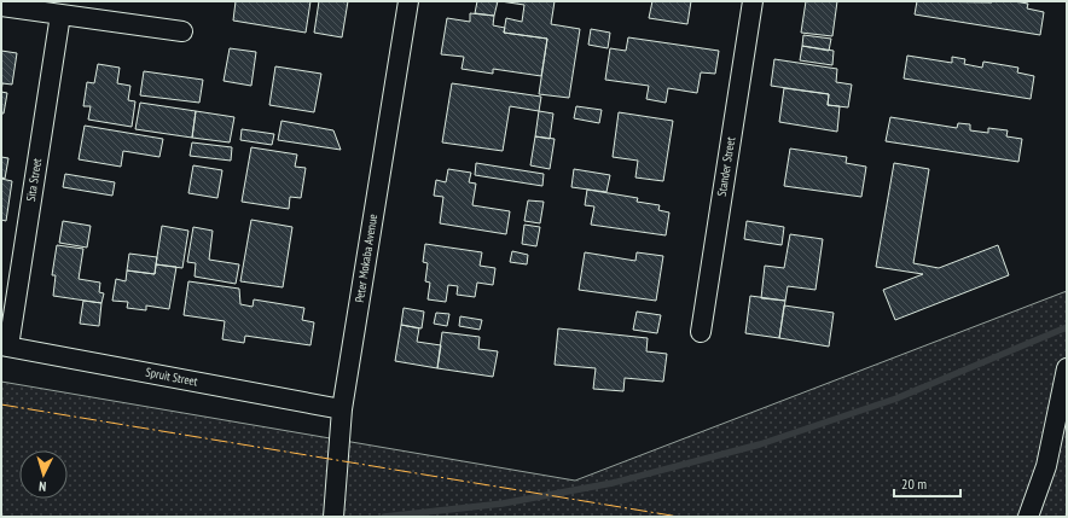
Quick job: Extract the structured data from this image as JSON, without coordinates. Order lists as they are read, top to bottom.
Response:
{
  "streets": {
    "street": [
      "Stander Street",
      "Sita Street",
      "Peter Mokaba Avenue",
      "Spruit Street"
    ]
  },
  "crossings": [
    ["Sita Street", "Spruit Street"],
    ["Peter Mokaba Avenue", "Spruit Street"]
  ],
  "scale_bar": "20 m",
  "north": "bottom"
}
